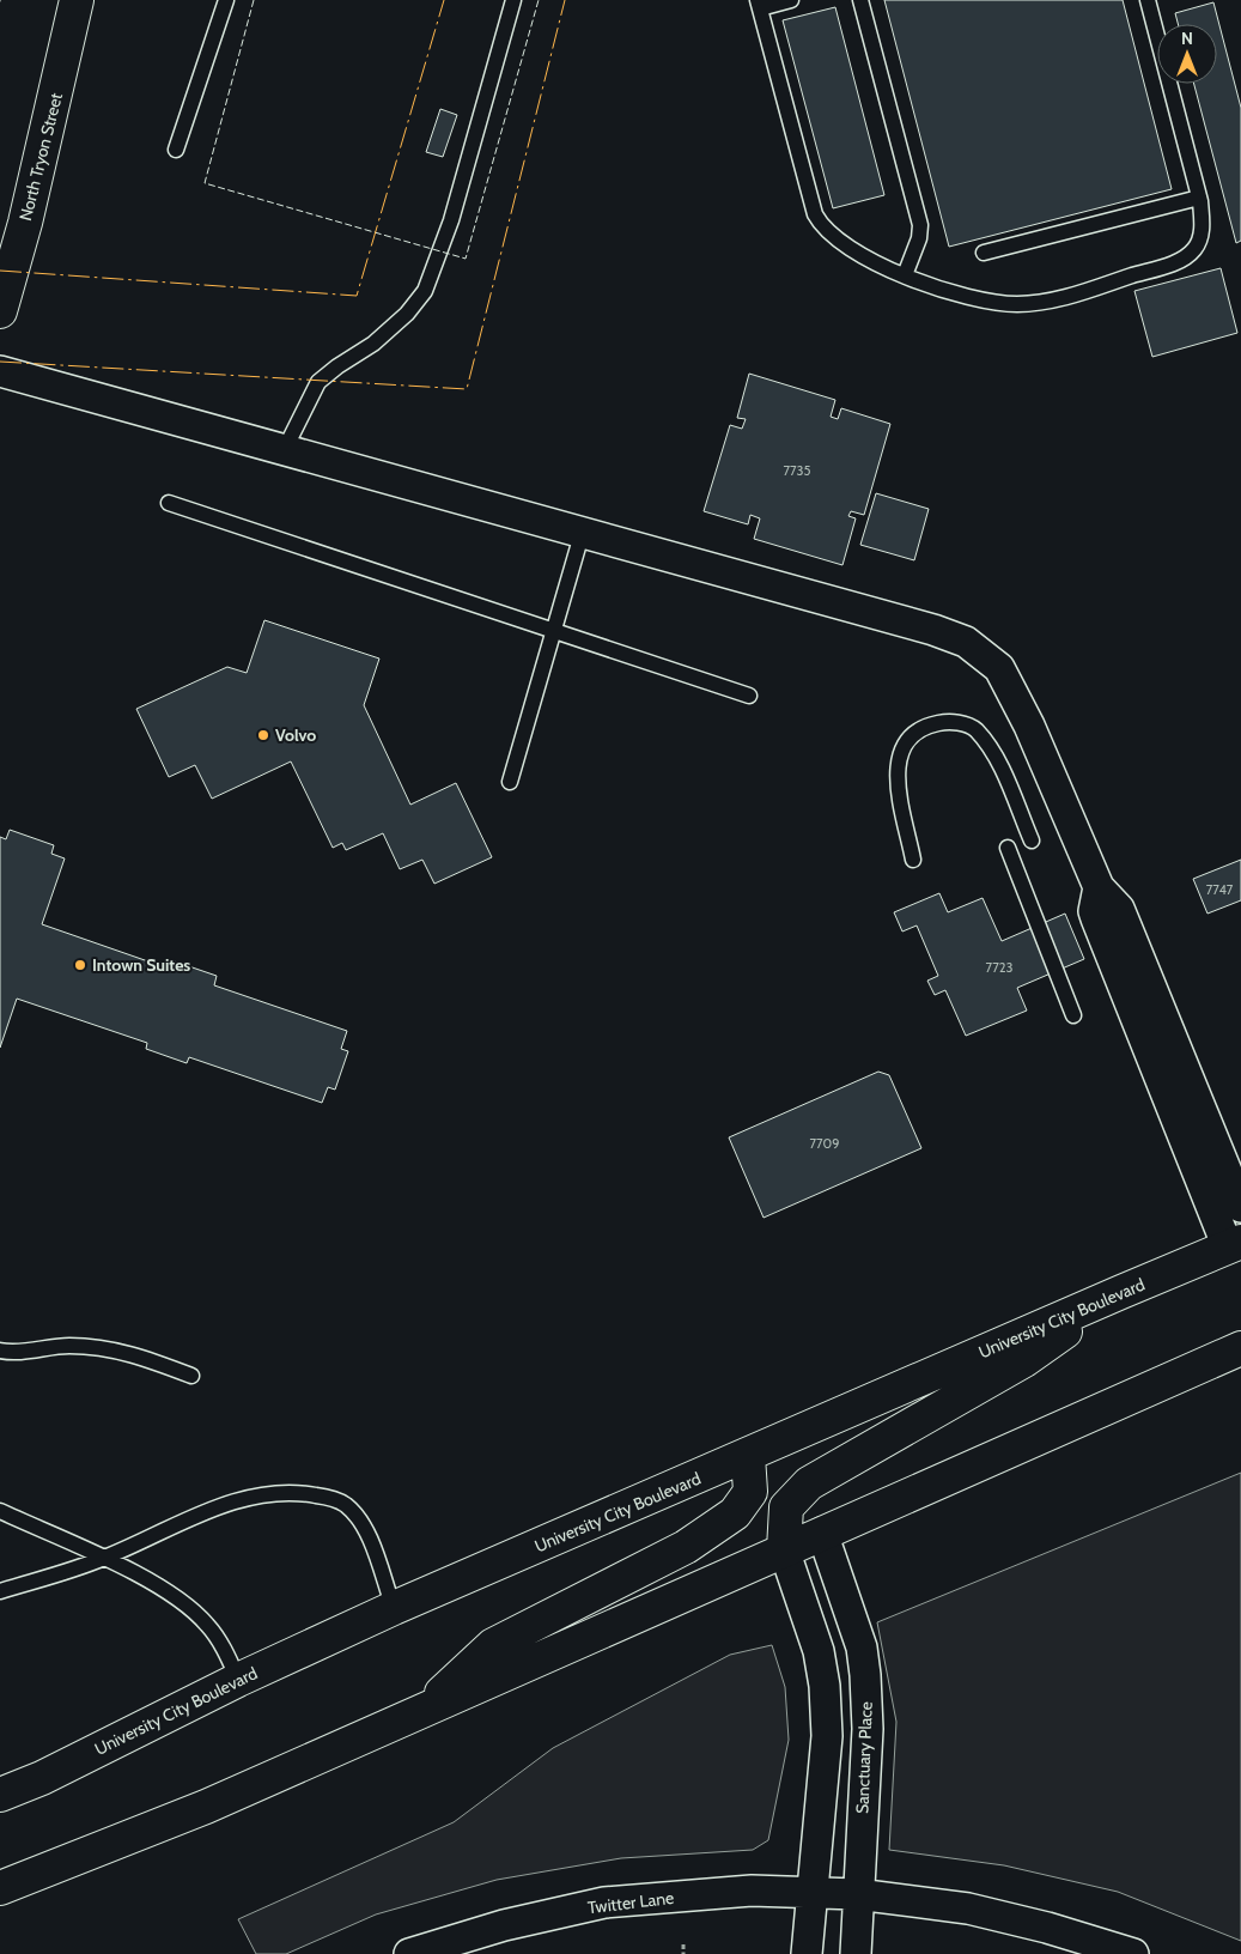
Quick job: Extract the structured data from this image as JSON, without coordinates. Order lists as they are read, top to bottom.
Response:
{
  "streets": {
    "main road": ["North Tryon Street", "University City Boulevard"],
    "street": ["Sanctuary Place", "Twitter Lane"]
  },
  "crossings": [
    ["Sanctuary Place", "Twitter Lane"]
  ],
  "places": ["Volvo", "Intown Suites"],
  "house_numbers": [
    "7735",
    "7747",
    "7723",
    "7709"
  ],
  "north": "top"
}
